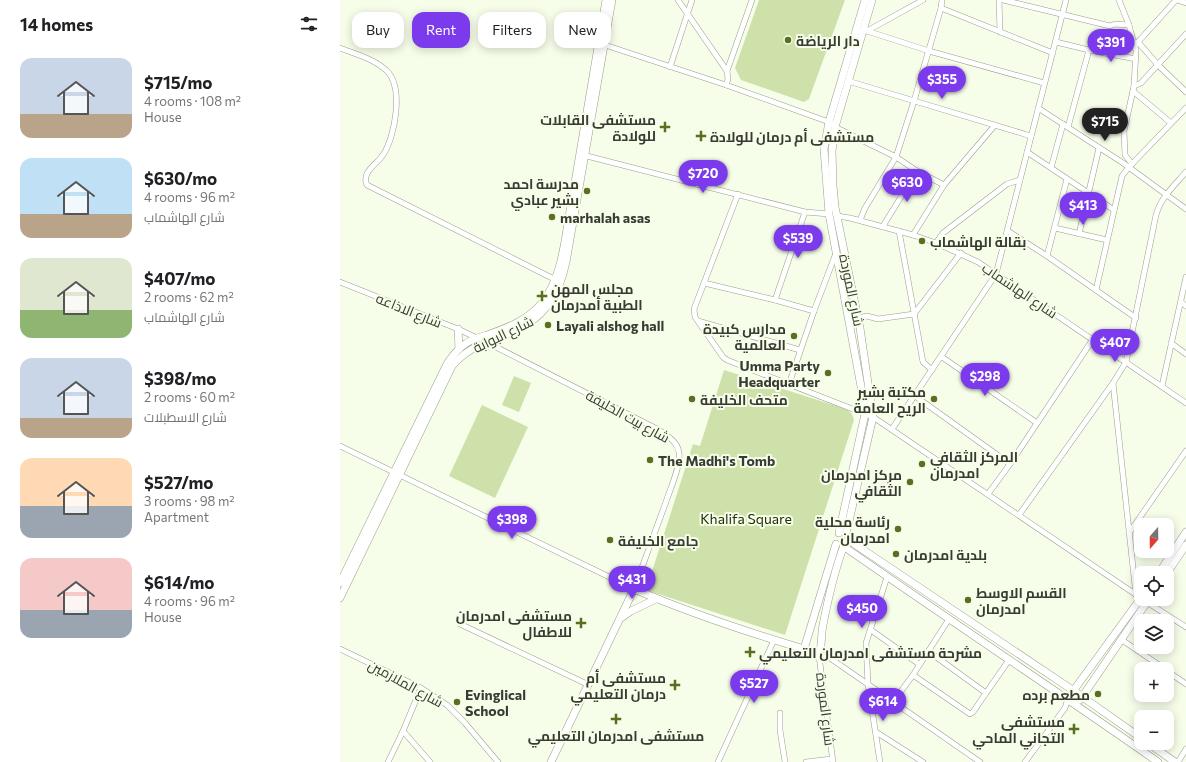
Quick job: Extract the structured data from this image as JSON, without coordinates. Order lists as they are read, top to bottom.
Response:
{
  "streets": {
    "main road": ["شارع الموردة", "شارع البوابة"],
    "street": [
      "شارع الهاشماب",
      "شارع الاذاعه",
      "شارع بيت الخليفة",
      "شارع الملازمين"
    ]
  },
  "crossings": [
    ["شارع الموردة", "شارع الهاشماب"],
    ["شارع الهاشماب", "شارع البوابة"],
    ["شارع الاذاعه", "شارع البوابة"],
    ["شارع الاذاعه", "شارع بيت الخليفة"],
    ["شارع البوابة", "شارع بيت الخليفة"]
  ],
  "parks": ["Khalifa Square"],
  "places": {
    "other": [
      "دار الرياضة",
      "مدرسة احمد بشير عبادي",
      "marhalah asas",
      "بقالة الهاشماب",
      "Layali alshog hall",
      "مدارس كبيدة العالمية",
      "Umma Party Headquarter",
      "متحف الخليفة",
      "مكتبة بشير الريح العامة",
      "The Madhi's Tomb",
      "المركز الثقافي امدرمان",
      "مركز امدرمان الثقافي",
      "رئاسة محلية امدرمان",
      "جامع الخليفة",
      "بلدية امدرمان",
      "القسم الاوسط امدرمان",
      "مطعم برده",
      "Evinglical School"
    ],
    "health": [
      "مستشفى القابلات للولادة",
      "مستشفى أم درمان للولادة",
      "مجلس المهن الطبية أمدرمان",
      "مستشفى امدرمان للاطفال",
      "مشرحة مستشفى امدرمان التعليمي",
      "مستشفى أم درمان التعليمي",
      "مستشفى امدرمان التعليمي",
      "مستشفى التجاني الماحي"
    ]
  },
  "north": "bottom",
  "page": {
    "heading": "14 homes",
    "chip": [
      "Buy",
      "Rent",
      "Filters",
      "New"
    ],
    "price": [
      "$391",
      "$355",
      "$715",
      "$720",
      "$630",
      "$413",
      "$539",
      "$407",
      "$298",
      "$398",
      "$431",
      "$450",
      "$527",
      "$614"
    ],
    "list": [
      {
        "name": "$715/mo",
        "note": "4 rooms · 108 m² · House"
      },
      {
        "name": "$630/mo",
        "note": "4 rooms · 96 m² · شارع الهاشماب"
      },
      {
        "name": "$407/mo",
        "note": "2 rooms · 62 m² · شارع الهاشماب"
      },
      {
        "name": "$398/mo",
        "note": "2 rooms · 60 m² · شارع الاسطبلات"
      },
      {
        "name": "$527/mo",
        "note": "3 rooms · 98 m² · Apartment"
      },
      {
        "name": "$614/mo",
        "note": "4 rooms · 96 m² · House"
      }
    ],
    "map_buttons": ["+", "−"]
  }
}
